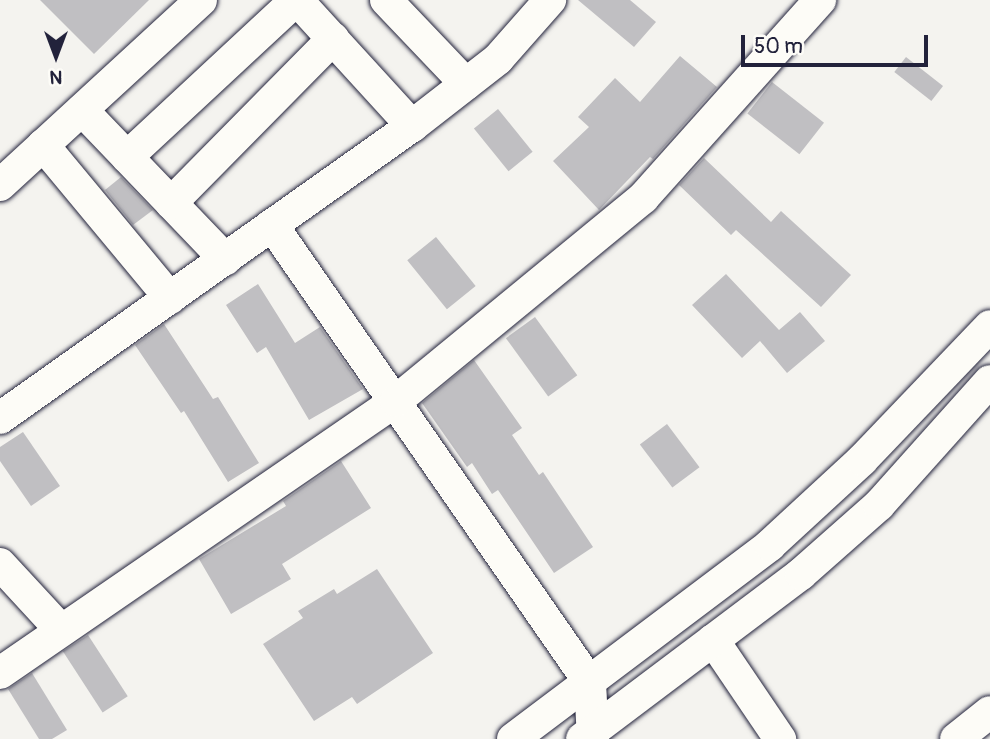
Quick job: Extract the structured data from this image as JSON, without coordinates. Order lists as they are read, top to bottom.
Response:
{
  "scale_bar": "50 m",
  "north": "bottom"
}
